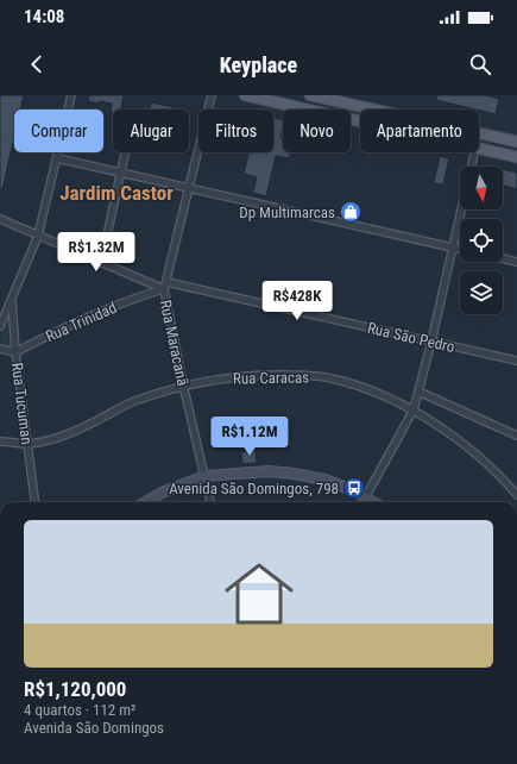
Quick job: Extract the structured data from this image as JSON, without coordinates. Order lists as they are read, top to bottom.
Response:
{
  "streets": {
    "street": [
      "Rua Trinidad",
      "Rua São Pedro",
      "Rua Maracanã",
      "Rua Caracas",
      "Rua Tucuman"
    ]
  },
  "crossings": [
    ["Rua Trinidad", "Rua São Pedro"],
    ["Rua Trinidad", "Rua Maracanã"],
    ["Rua Trinidad", "Rua Tucuman"],
    ["Rua São Pedro", "Rua Maracanã"],
    ["Rua Maracanã", "Rua Caracas"],
    ["Rua Caracas", "Rua Tucuman"]
  ],
  "districts": ["Jardim Castor"],
  "places": {
    "shop": ["Dp Multimarcas"],
    "bus stop": ["Avenida São Domingos, 798"]
  },
  "north": "bottom",
  "page": {
    "status": "14:08",
    "header": "Keyplace",
    "chip": [
      "Comprar",
      "Alugar",
      "Filtros",
      "Novo",
      "Apartamento"
    ],
    "price": ["R$1.32M", "R$428K", "R$1.12M"],
    "list": [
      {
        "name": "R$1,120,000",
        "note": "4 quartos · 112 m² · Avenida São Domingos"
      }
    ]
  }
}
